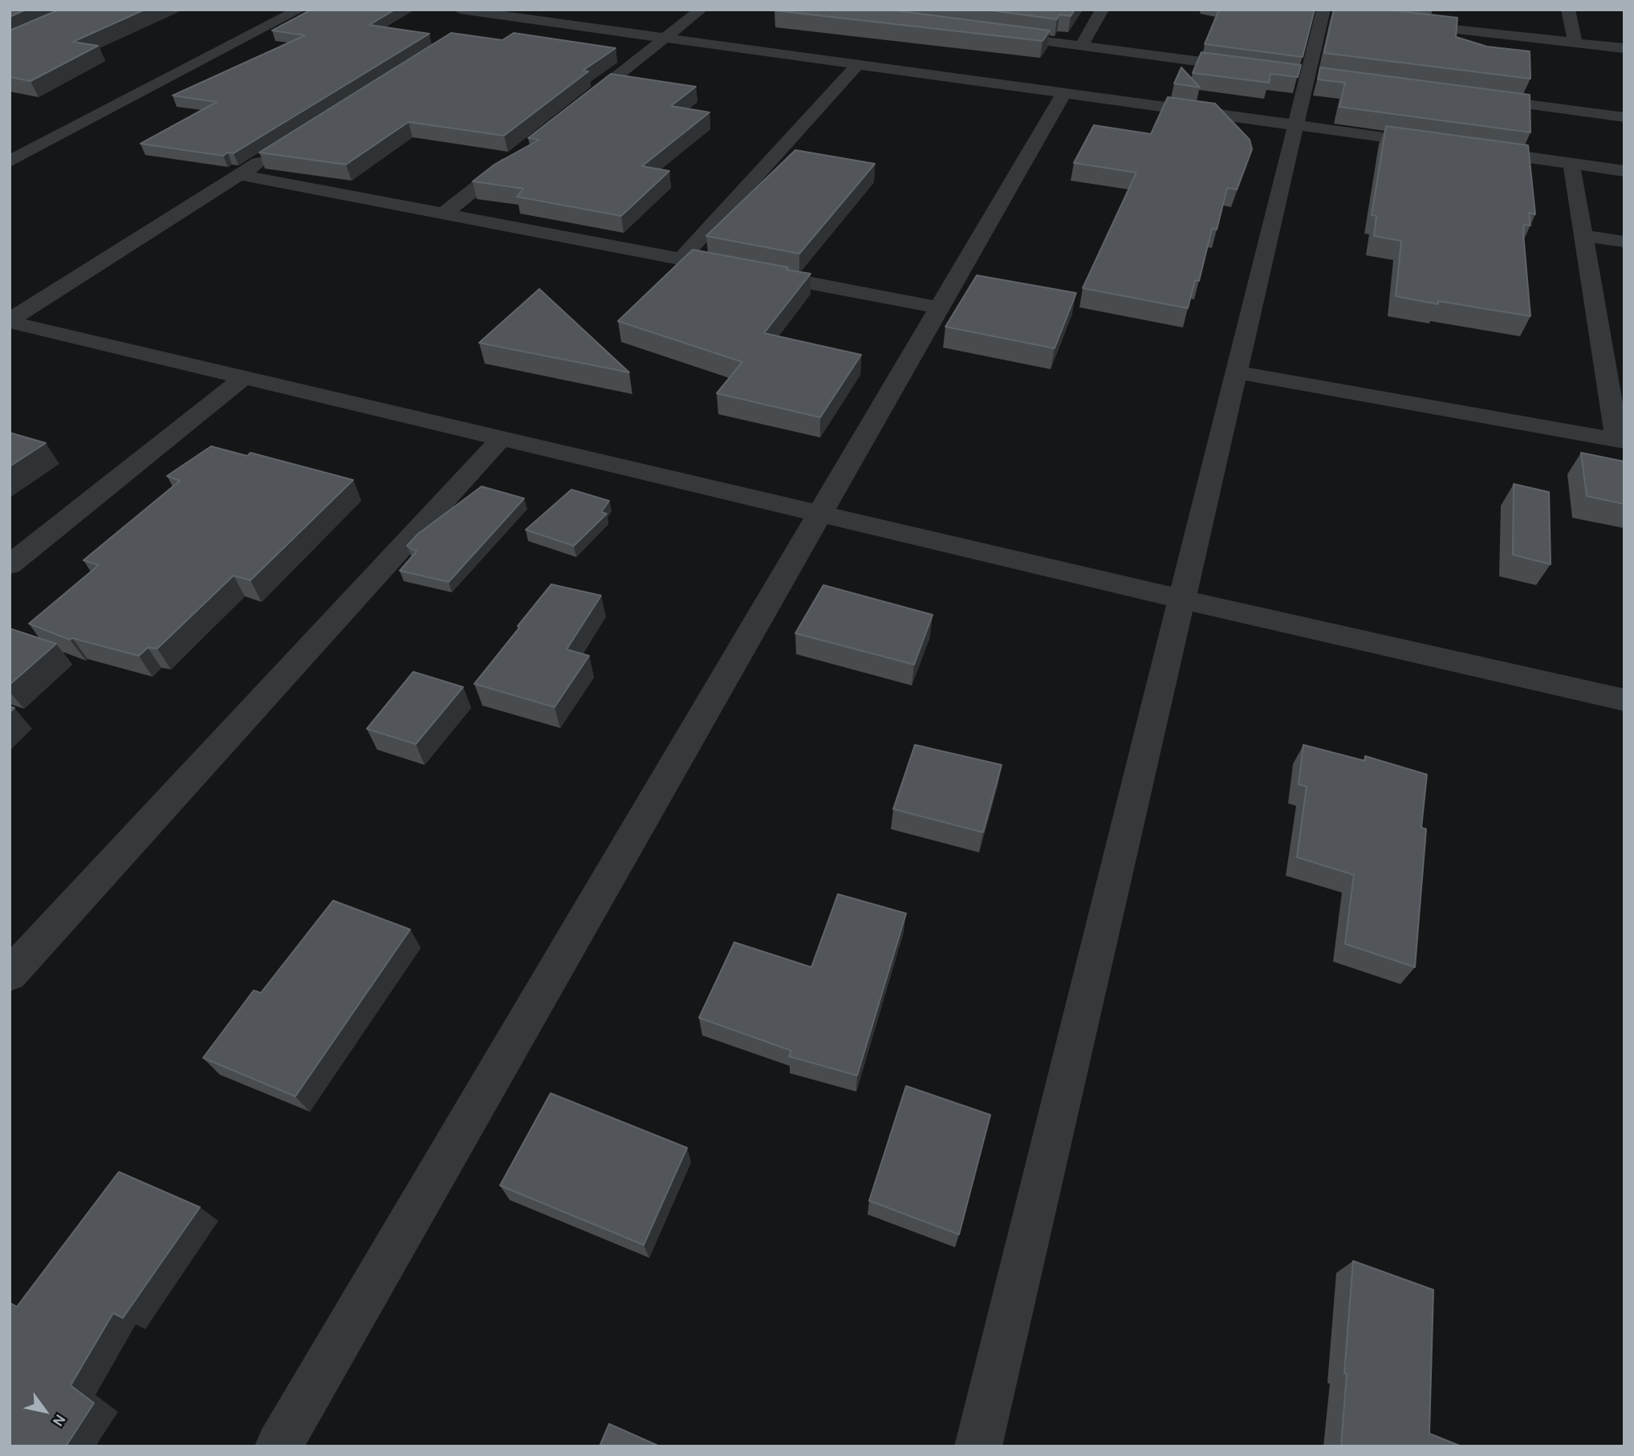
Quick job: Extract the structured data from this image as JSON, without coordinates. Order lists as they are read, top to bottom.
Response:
{
  "north": "bottom right"
}
